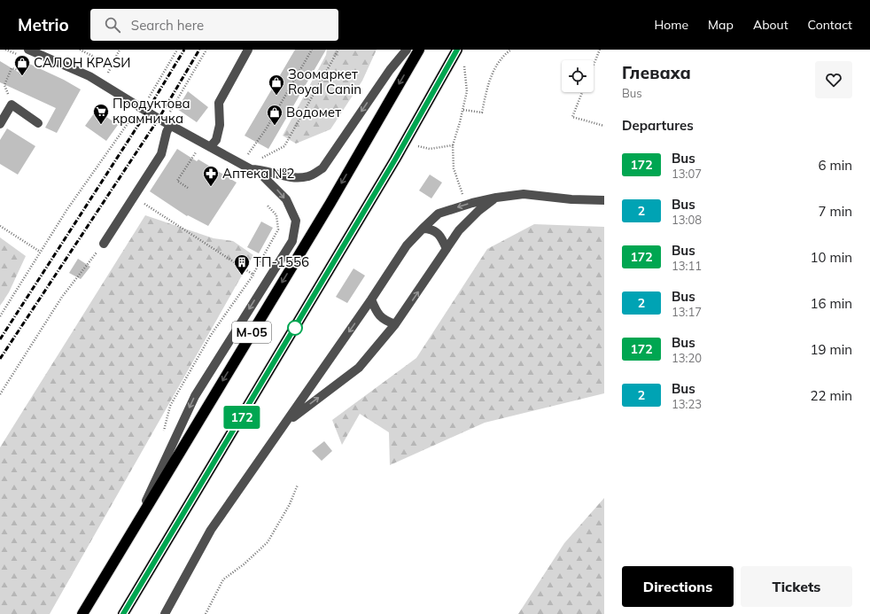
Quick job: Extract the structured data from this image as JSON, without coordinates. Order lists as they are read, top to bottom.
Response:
{
  "streets": {
    "highway": ["М-05"]
  },
  "places": {
    "shop": ["САЛОН КРАSИ", "Зоомаркет Royal Canin", "Водомет"],
    "supermarket": ["Продуктова крамничка"],
    "pharmacy": ["Аптека №2"],
    "building": ["ТП-1556"]
  },
  "lines": ["bus line 172"],
  "page": {
    "header": "Metrio",
    "search": "Search here",
    "nav": [
      "Home",
      "Map",
      "About",
      "Contact"
    ],
    "on_map": "172",
    "heading": [
      ["Глеваха", "Bus"],
      "Departures"
    ],
    "list": [
      {
        "mark": "172",
        "name": "Bus",
        "note": "13:07",
        "value": "6 min"
      },
      {
        "mark": "2",
        "name": "Bus",
        "note": "13:08",
        "value": "7 min"
      },
      {
        "mark": "172",
        "name": "Bus",
        "note": "13:11",
        "value": "10 min"
      },
      {
        "mark": "2",
        "name": "Bus",
        "note": "13:17",
        "value": "16 min"
      },
      {
        "mark": "172",
        "name": "Bus",
        "note": "13:20",
        "value": "19 min"
      },
      {
        "mark": "2",
        "name": "Bus",
        "note": "13:23",
        "value": "22 min"
      }
    ],
    "buttons": ["Directions", "Tickets"]
  }
}
